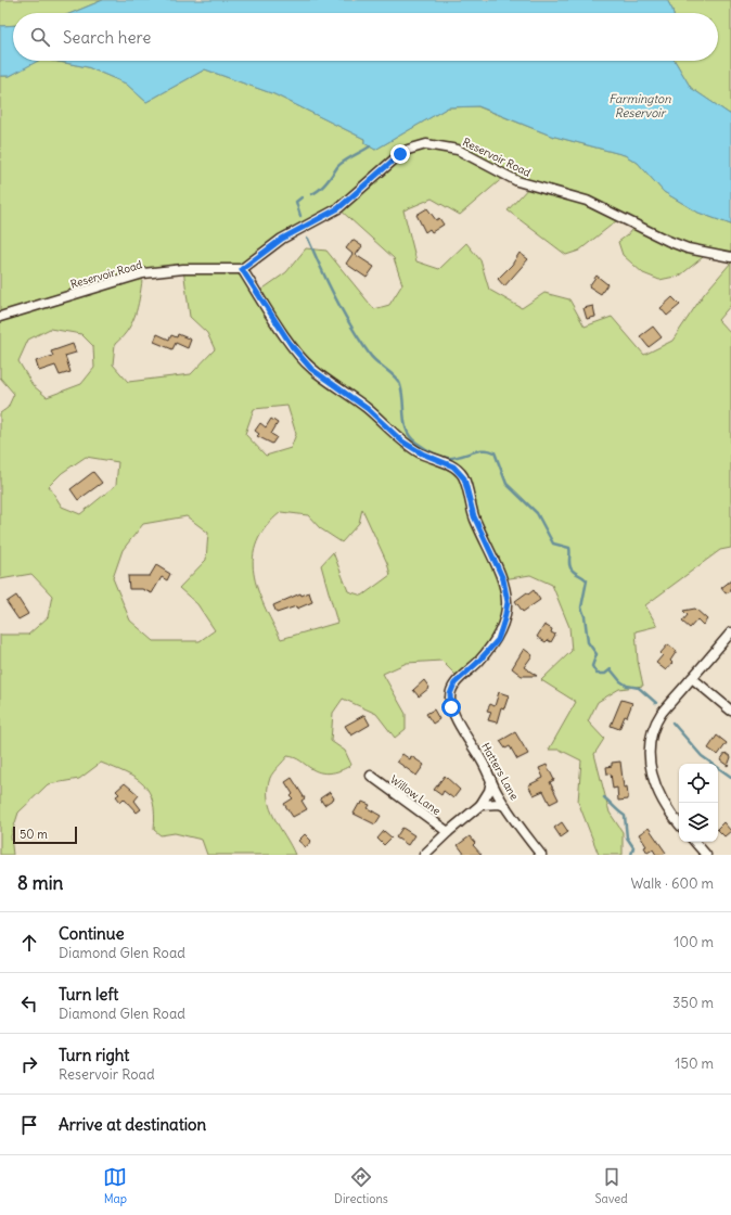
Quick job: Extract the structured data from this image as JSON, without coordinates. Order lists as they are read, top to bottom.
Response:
{
  "streets": {
    "street": ["Reservoir Road", "Hatters Lane", "Willow Lane"]
  },
  "crossings": [
    ["Reservoir Road", "Hatters Lane"]
  ],
  "water": ["Farmington Reservoir"],
  "scale_bar": "50 m",
  "page": {
    "search": "Search here",
    "scale": "50 m",
    "heading": ["8 min", "Walk · 600 m"],
    "list": [
      ["Continue", "Diamond Glen Road", "100 m"],
      ["Turn left", "Diamond Glen Road", "350 m"],
      ["Turn right", "Reservoir Road", "150 m"],
      "Arrive at destination"
    ],
    "nav": ["Map", "Directions", "Saved"]
  }
}
